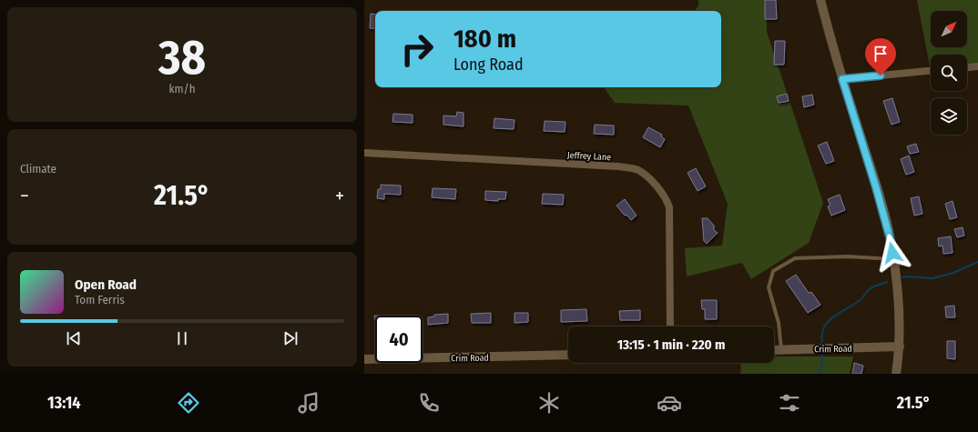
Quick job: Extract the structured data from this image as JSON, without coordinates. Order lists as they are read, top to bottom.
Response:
{
  "streets": {
    "street": ["Jeffrey Lane", "Crim Road"]
  },
  "north": "top right",
  "page": {
    "tile": [
      ["38", "km/h"],
      "Climate"
    ],
    "turn": ["180 m", "Long Road"],
    "heat": ["−", "21.5°", "+"],
    "song": ["Open Road", "Tom Ferris"],
    "limit": "40",
    "trip": "13:15 · 1 min · 220 m",
    "tabs": ["13:14", "21.5°"]
  }
}
